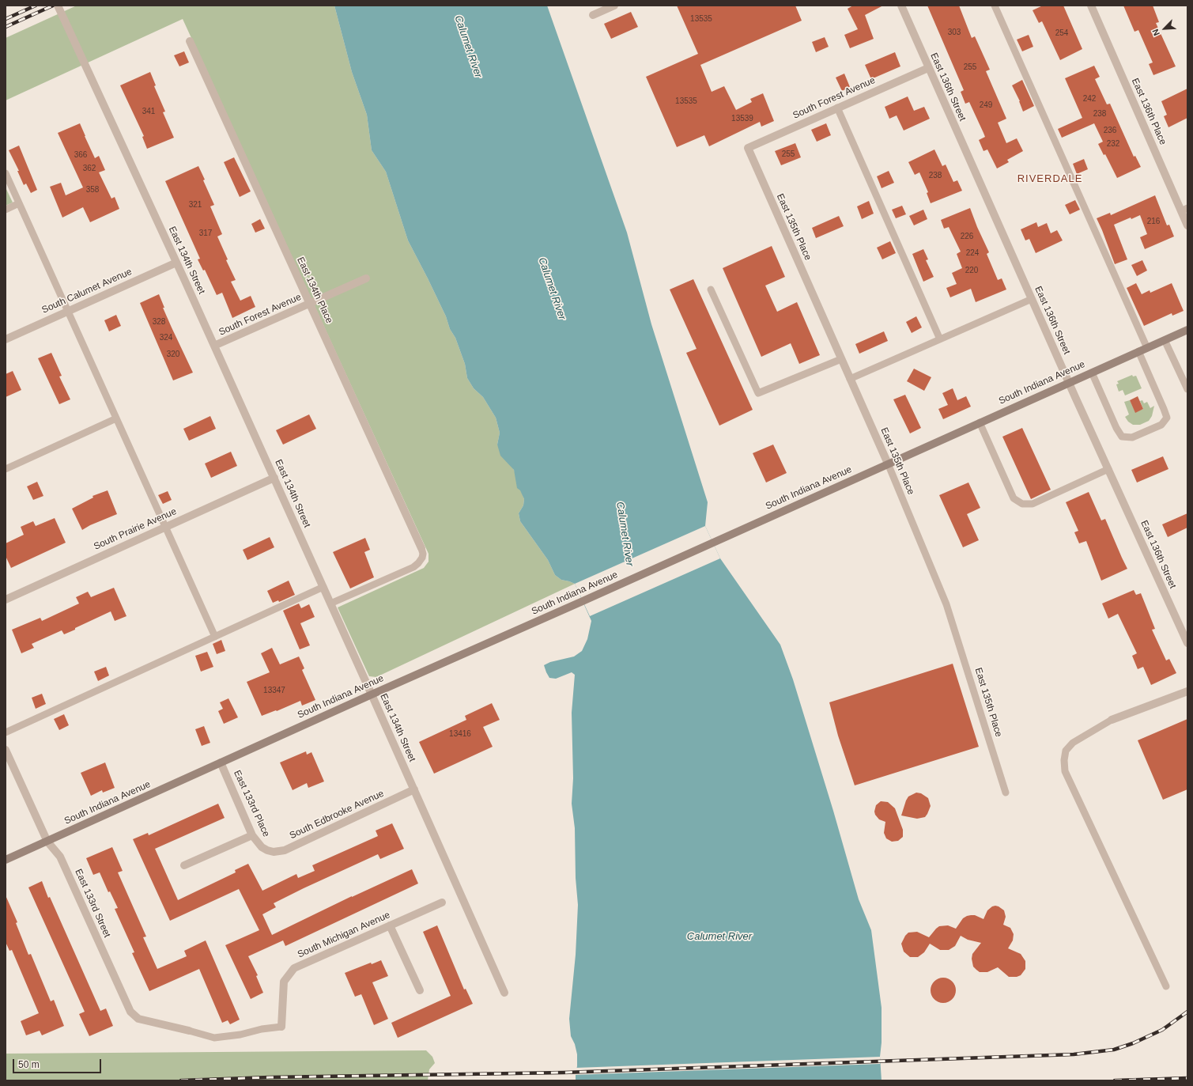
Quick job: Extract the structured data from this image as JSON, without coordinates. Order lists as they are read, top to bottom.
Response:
{
  "streets": {
    "main road": ["South Indiana Avenue"],
    "street": [
      "East 136th Street",
      "South Forest Avenue",
      "East 136th Place",
      "East 135th Place",
      "East 134th Street",
      "East 134th Place",
      "South Calumet Avenue",
      "South Prairie Avenue",
      "East 133rd Place",
      "South Edbrooke Avenue",
      "East 133rd Street",
      "South Michigan Avenue"
    ]
  },
  "crossings": [
    ["East 136th Street", "South Forest Avenue"],
    ["East 136th Street", "South Indiana Avenue"],
    ["South Forest Avenue", "East 135th Place"],
    ["South Forest Avenue", "East 134th Street"],
    ["South Forest Avenue", "East 134th Place"],
    ["East 135th Place", "South Indiana Avenue"],
    ["East 134th Street", "South Calumet Avenue"],
    ["East 134th Street", "South Indiana Avenue"],
    ["East 134th Street", "South Prairie Avenue"],
    ["East 134th Street", "South Edbrooke Avenue"],
    ["South Indiana Avenue", "East 133rd Place"],
    ["South Indiana Avenue", "East 133rd Street"],
    ["East 133rd Place", "South Edbrooke Avenue"]
  ],
  "districts": ["RIVERDALE"],
  "water": ["Calumet River"],
  "house_numbers": [
    "13535",
    "303",
    "254",
    "255",
    "242",
    "13535",
    "249",
    "341",
    "238",
    "13539",
    "236",
    "232",
    "255",
    "366",
    "362",
    "238",
    "358",
    "321",
    "216",
    "317",
    "226",
    "224",
    "220",
    "328",
    "324",
    "320",
    "13347",
    "13416"
  ],
  "scale_bar": "50 m",
  "north": "bottom left"
}
